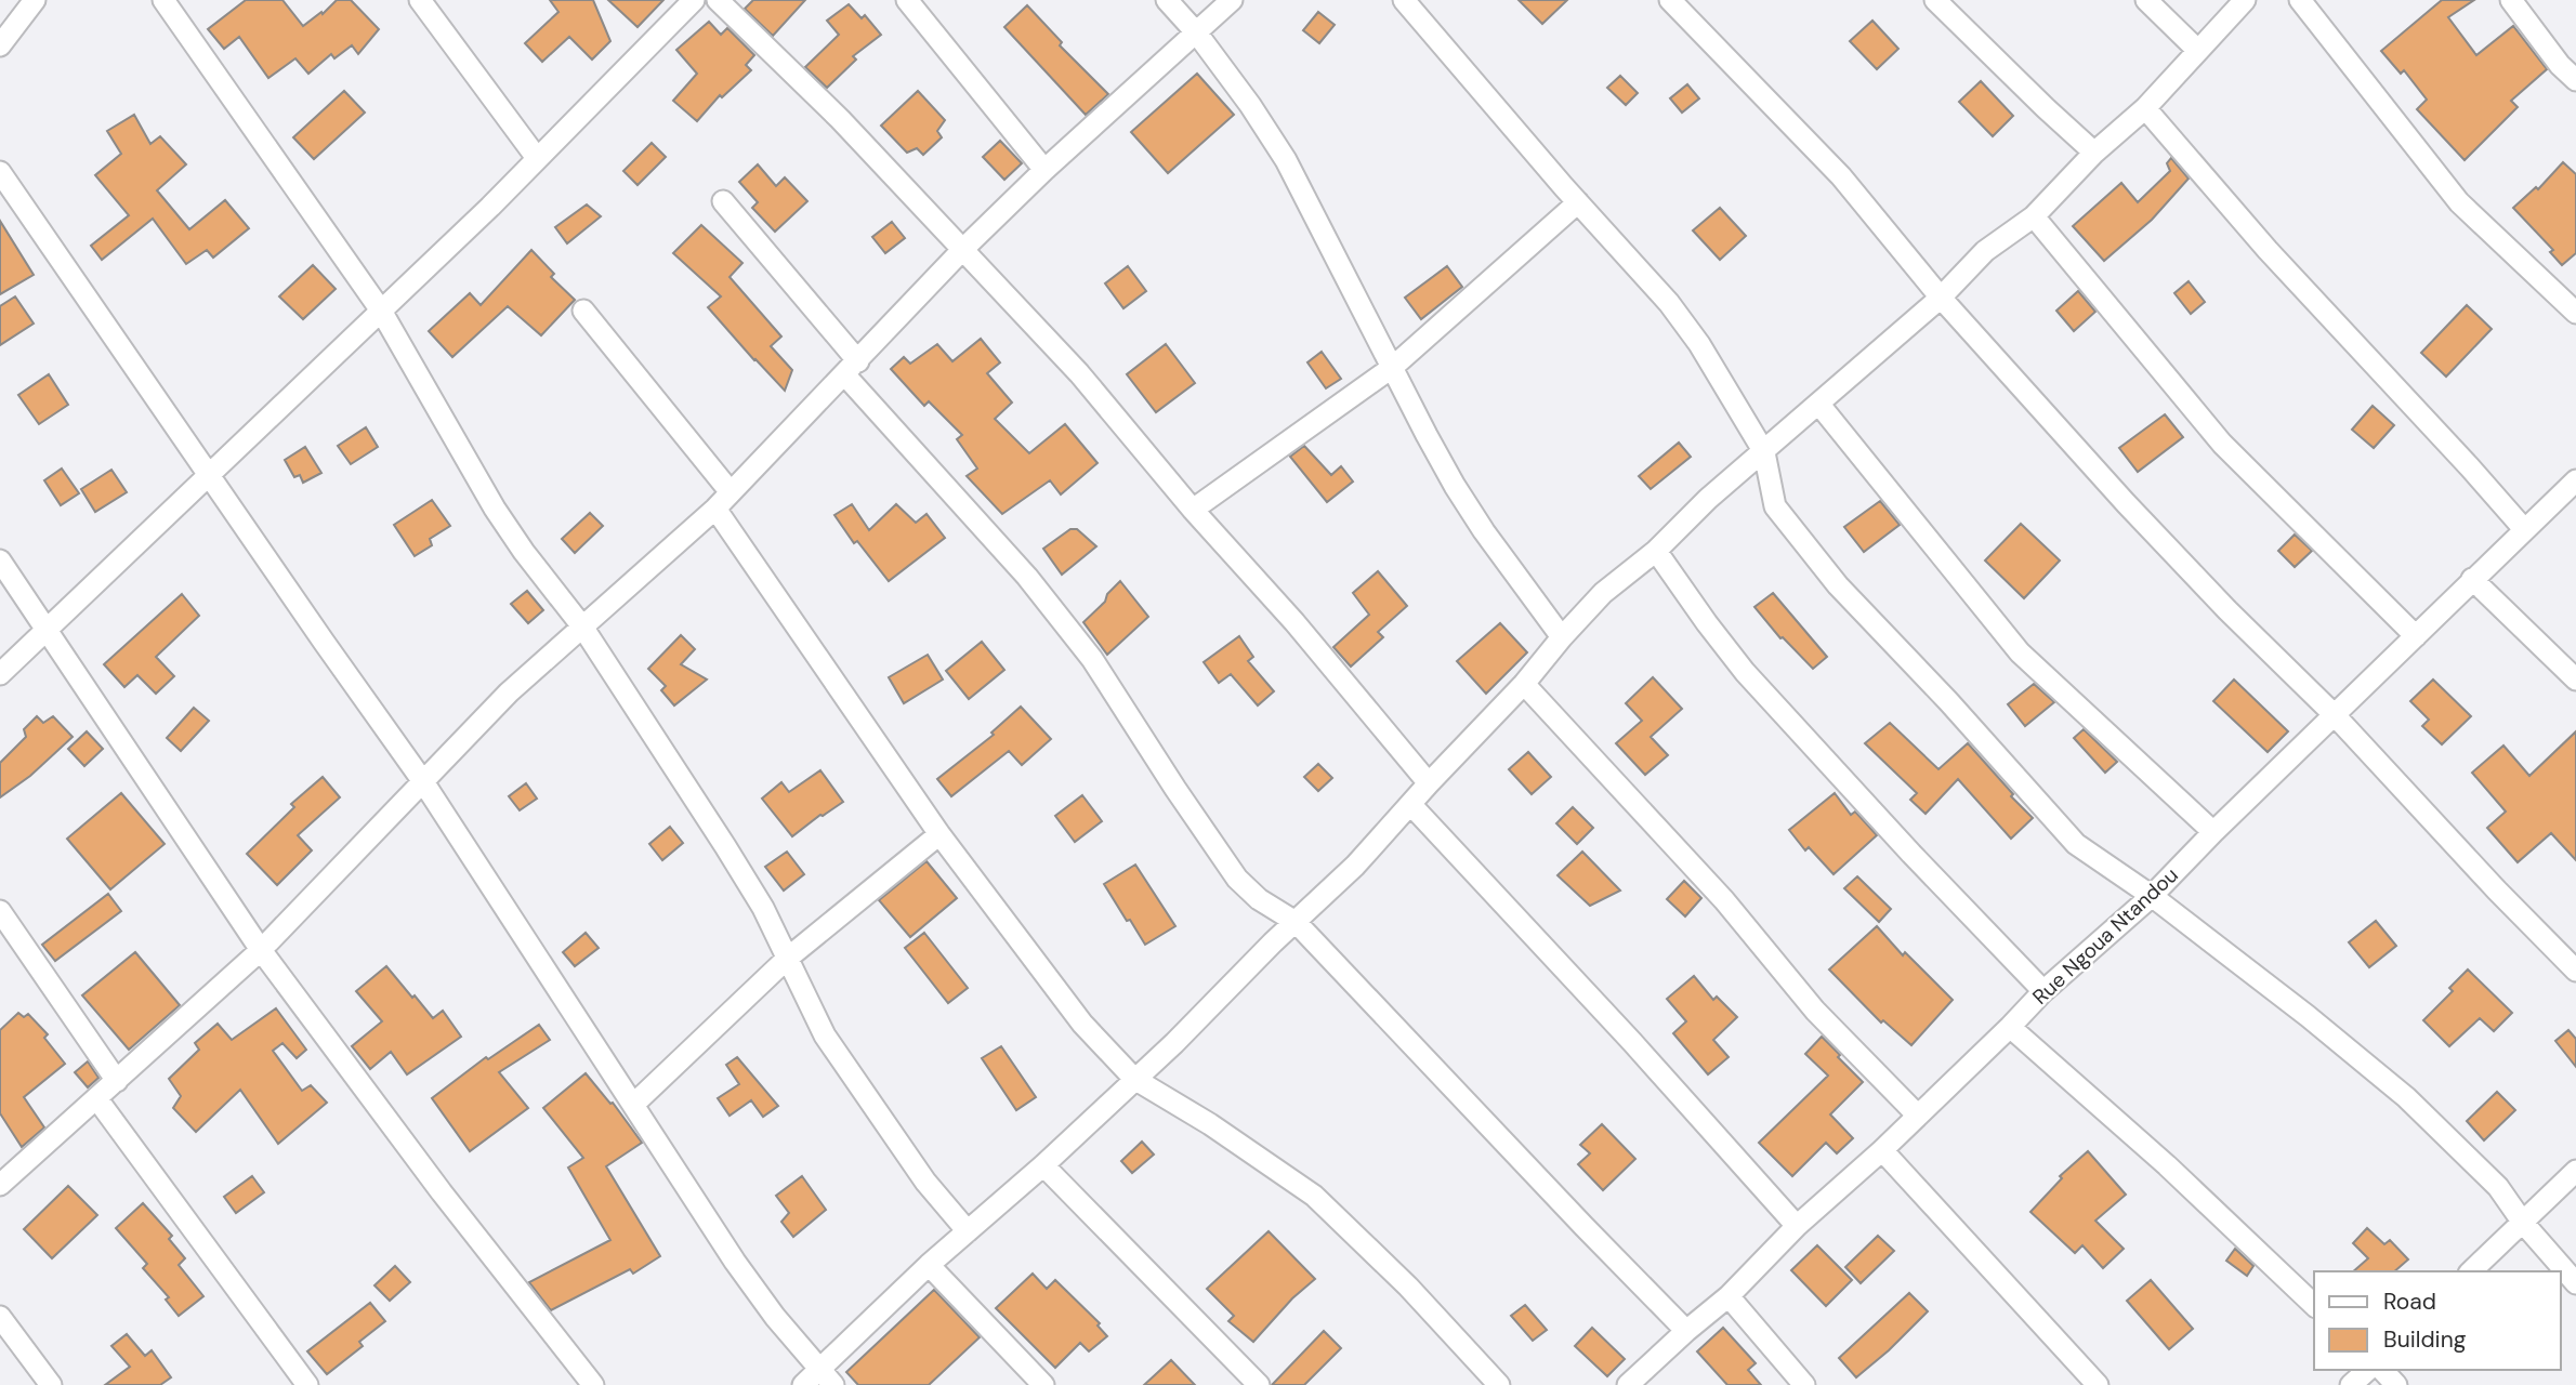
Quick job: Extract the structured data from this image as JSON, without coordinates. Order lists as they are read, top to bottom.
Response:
{
  "streets": {
    "street": ["Rue Ngoua Ntandou"]
  },
  "legend": ["Road", "Building"]
}
